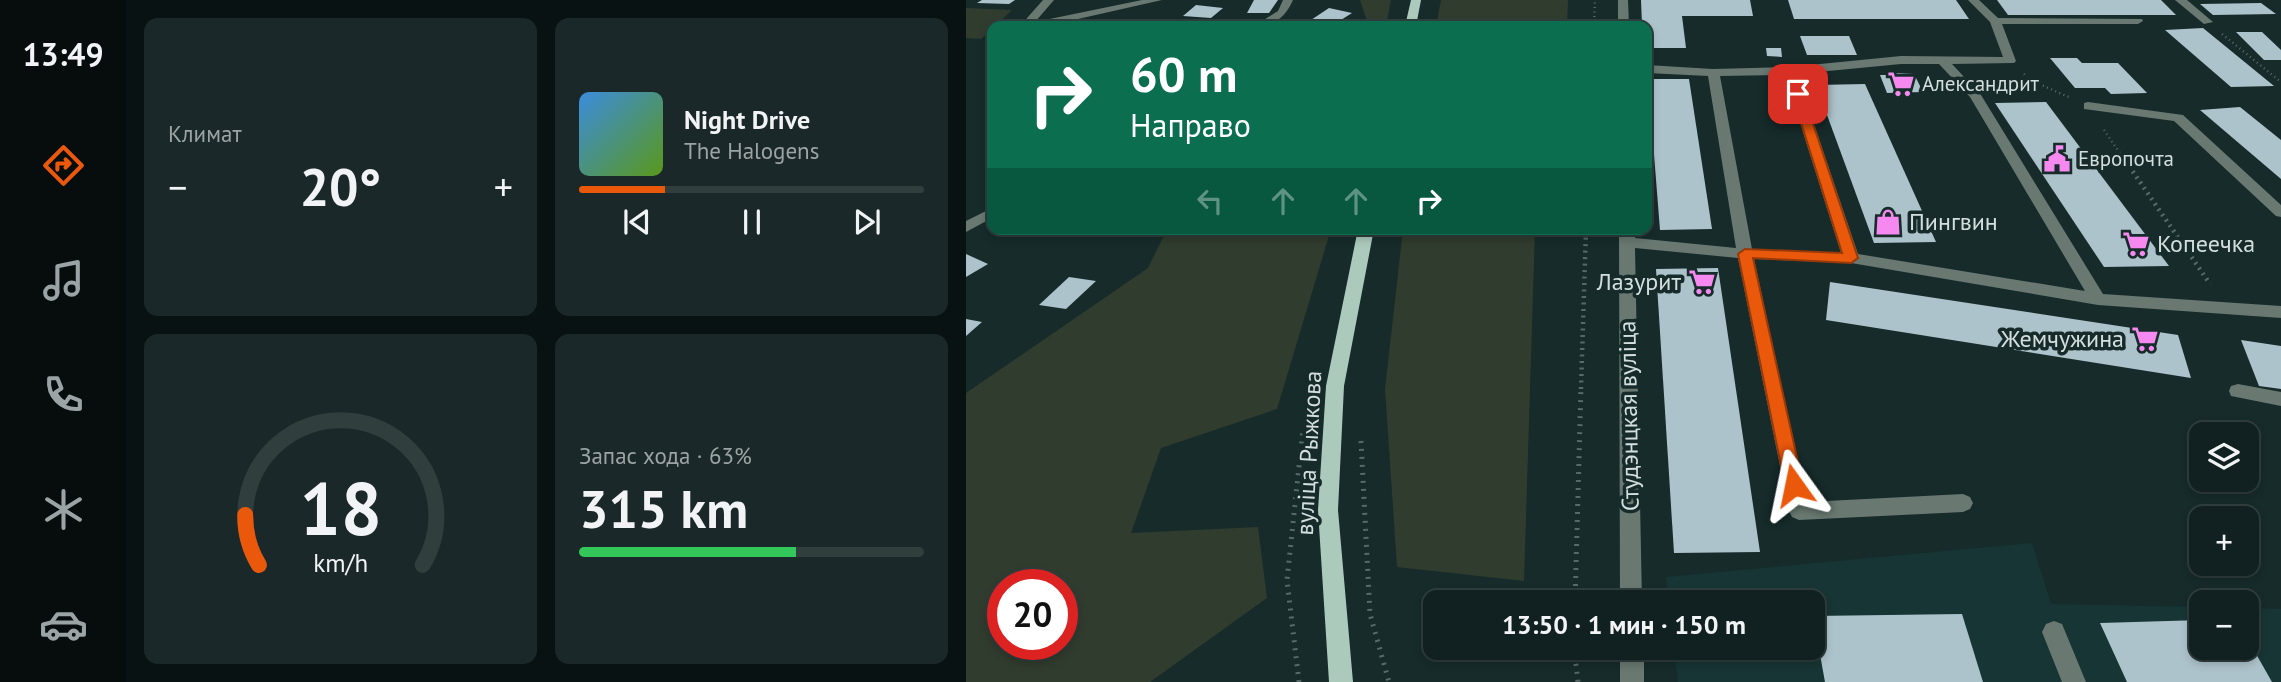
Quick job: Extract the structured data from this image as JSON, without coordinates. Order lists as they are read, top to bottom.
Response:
{
  "streets": {
    "main road": ["вуліца Рыжкова"],
    "street": ["Студэнцкая вуліца"]
  },
  "places": {
    "supermarket": [
      "Александрит",
      "Копеечка",
      "Лазурит",
      "Жемчужина"
    ],
    "public building": ["Европочта"],
    "shop": ["Пингвин"]
  },
  "page": {
    "tabs": "13:49",
    "tile": [
      "Климат",
      ["Запас хода · 63%", "315 km"]
    ],
    "turn": ["60 m", "Направо"],
    "song": ["Night Drive", "The Halogens"],
    "heat": ["−", "20°", "+"],
    "map_buttons": ["+", "−"],
    "limit": "20",
    "trip": "13:50 · 1 мин · 150 m",
    "gauge": ["18", "km/h"]
  }
}
